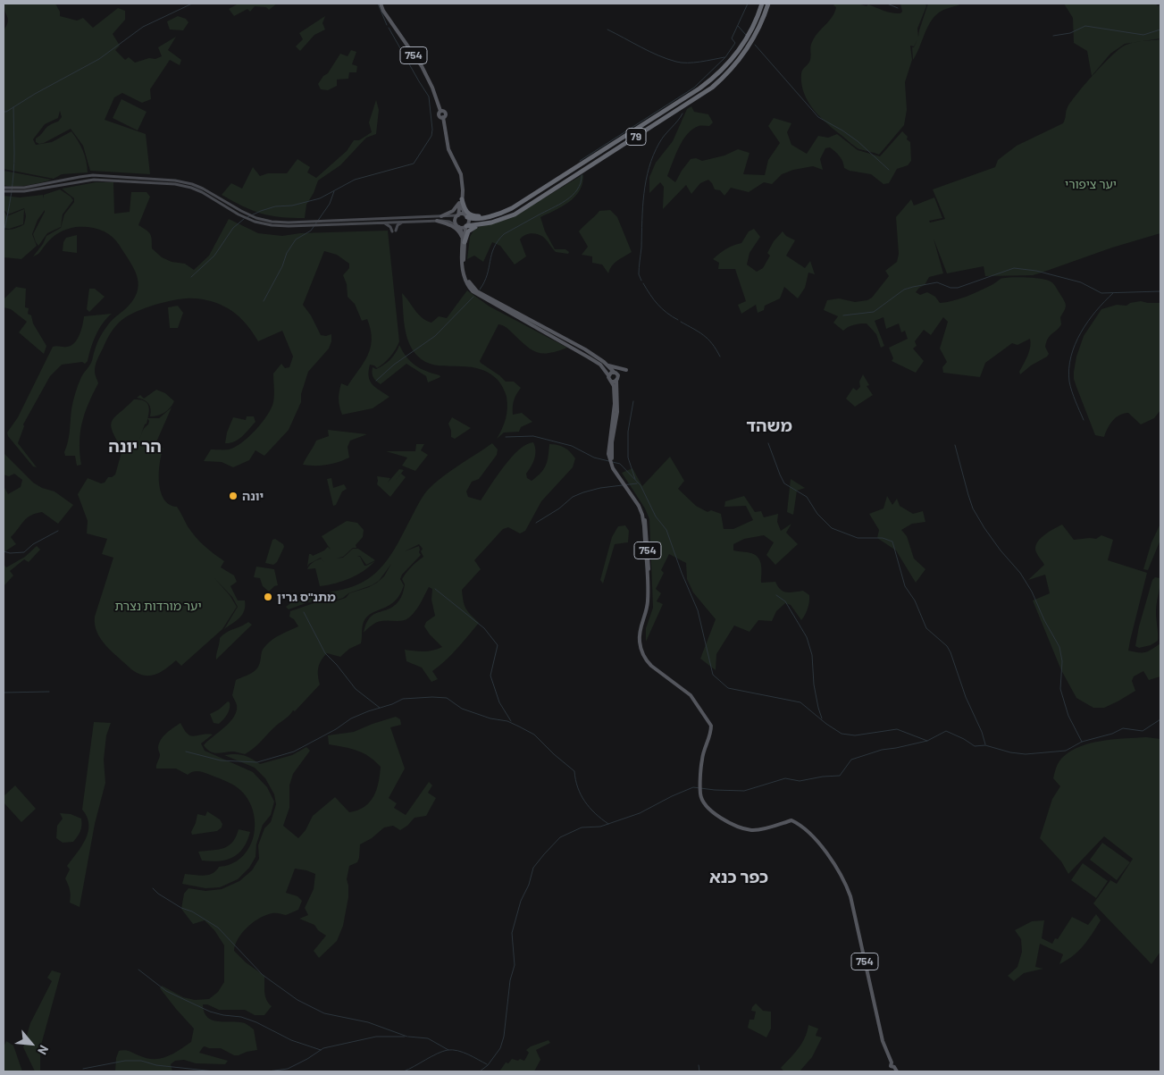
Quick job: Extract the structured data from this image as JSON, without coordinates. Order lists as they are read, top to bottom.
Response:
{
  "streets": {
    "highway": ["79"],
    "main road": ["754"]
  },
  "crossings": [
    ["754", "79"]
  ],
  "districts": ["משהד", "הר יונה", "כפר כנא"],
  "parks": ["יער ציפורי", "יער מורדות נצרת"],
  "places": ["יונה", "מתנ\"ס גרין"],
  "north": "bottom right"
}
